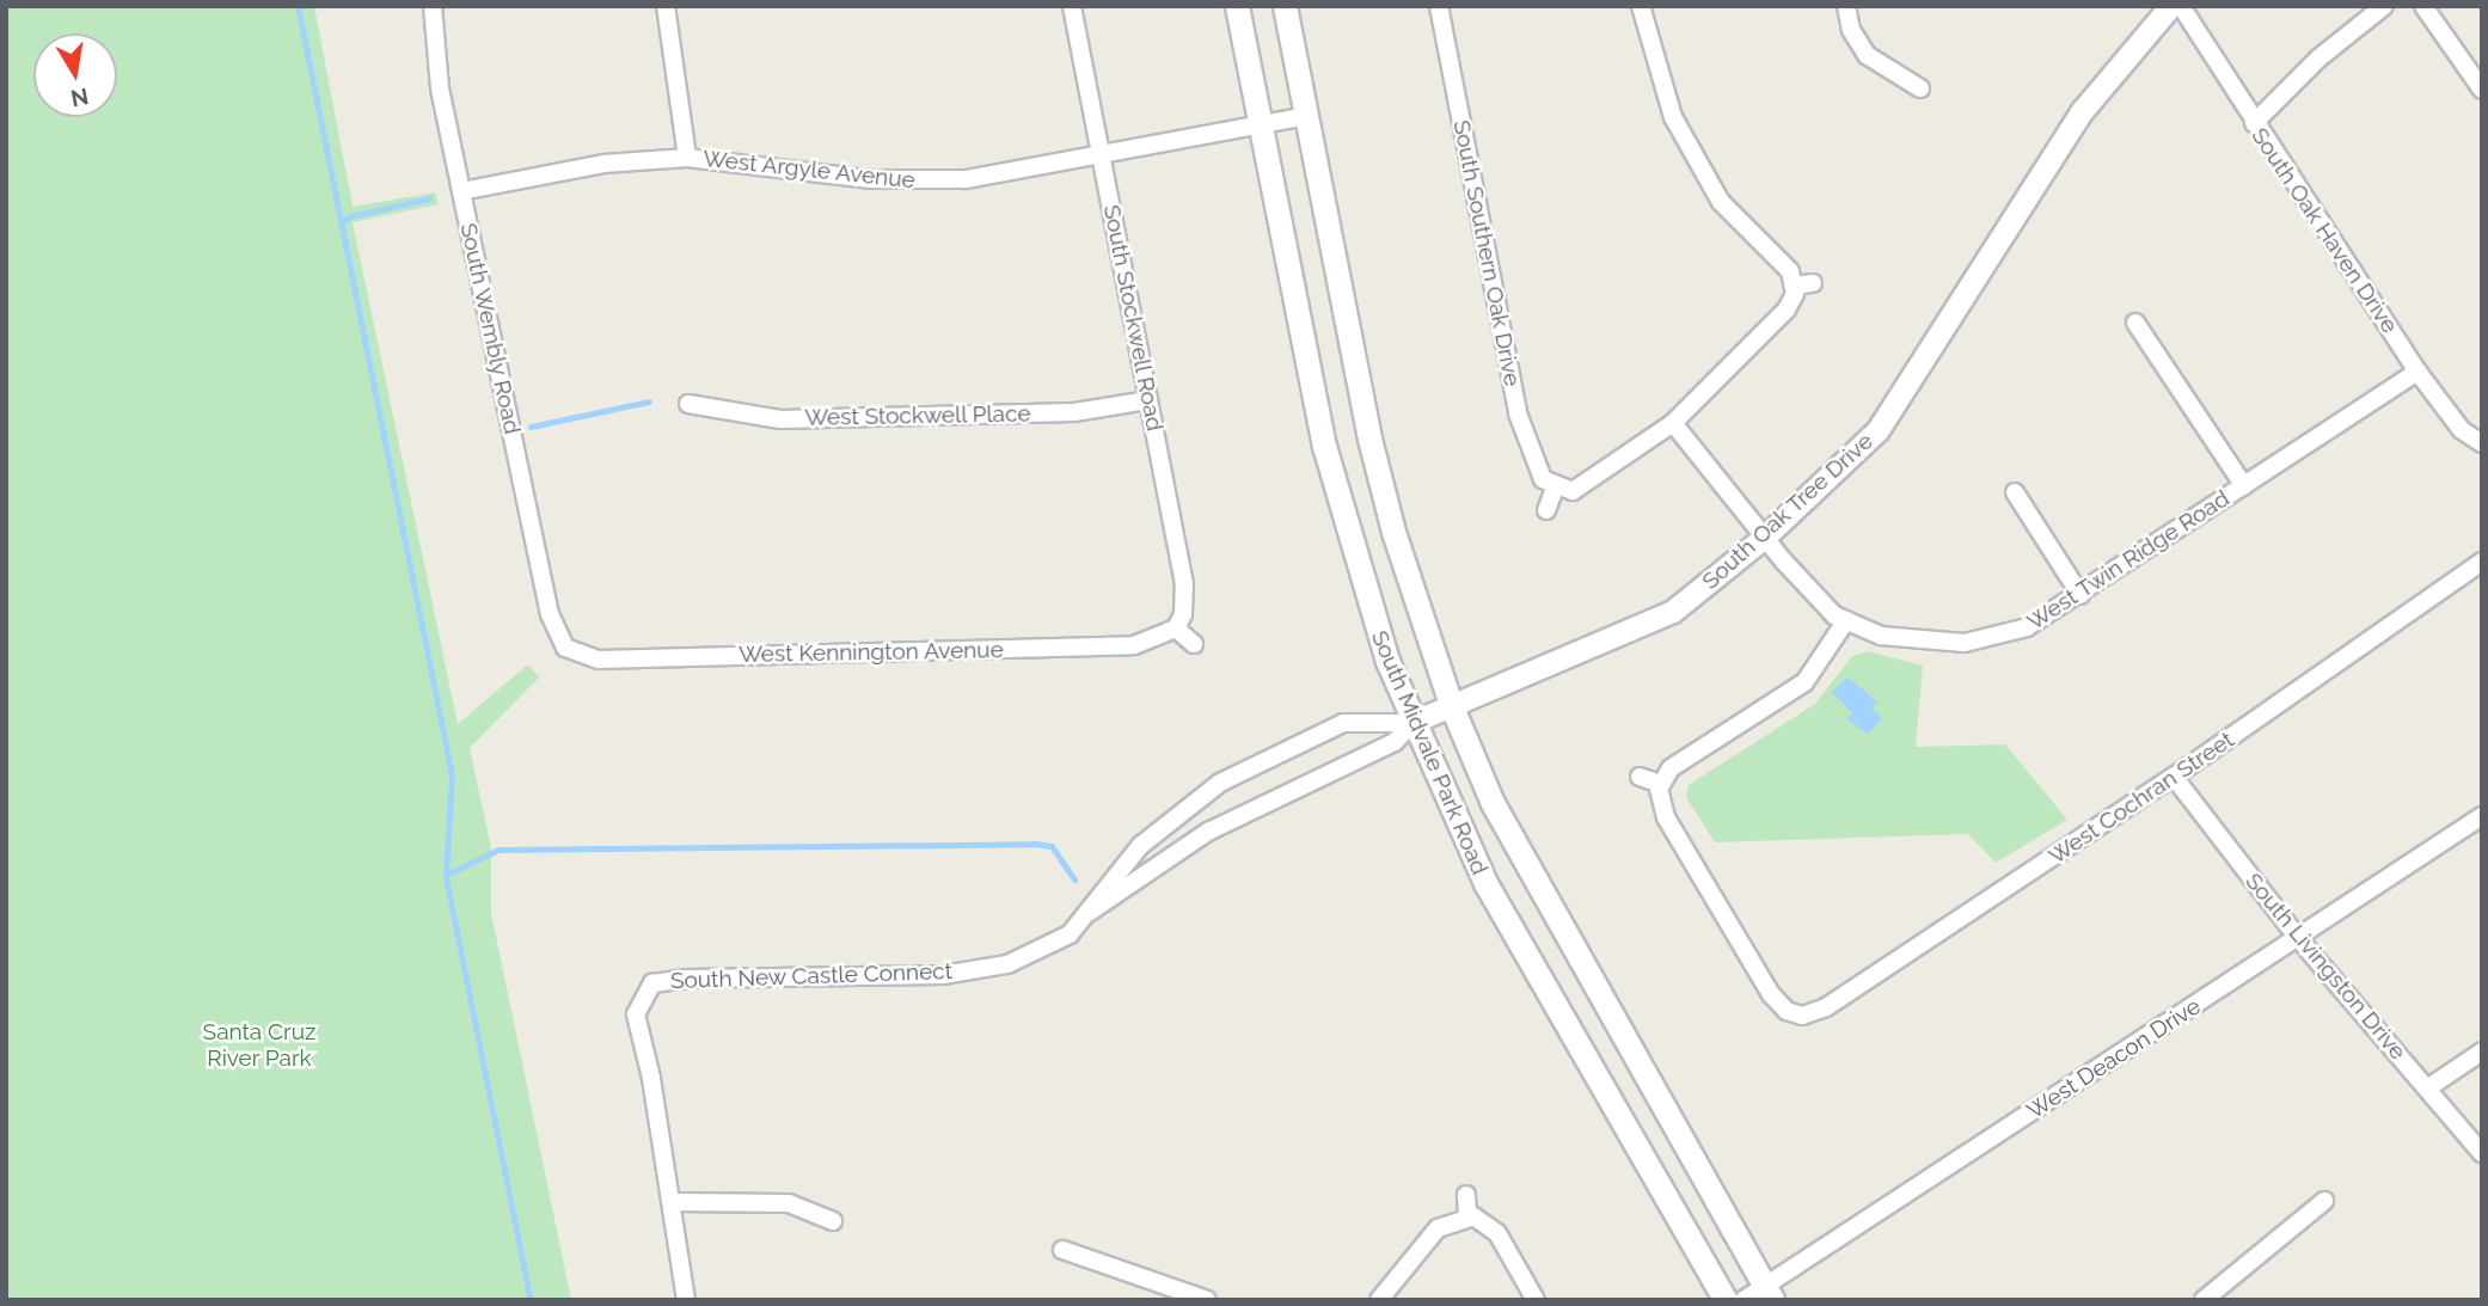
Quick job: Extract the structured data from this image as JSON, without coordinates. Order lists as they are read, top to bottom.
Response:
{
  "streets": {
    "main road": ["South Midvale Park Road"],
    "street": [
      "West Argyle Avenue",
      "South Oak Haven Drive",
      "South Southern Oak Drive",
      "South Stockwell Road",
      "South Wembly Road",
      "West Stockwell Place",
      "South Oak Tree Drive",
      "West Twin Ridge Road",
      "West Kennington Avenue",
      "West Cochran Street",
      "South Livingston Drive",
      "South New Castle Connect",
      "West Deacon Drive"
    ]
  },
  "crossings": [
    ["West Argyle Avenue", "South Stockwell Road"],
    ["West Argyle Avenue", "South Wembly Road"],
    ["West Argyle Avenue", "South Midvale Park Road"],
    ["South Oak Haven Drive", "West Twin Ridge Road"],
    ["South Stockwell Road", "West Stockwell Place"],
    ["South Stockwell Road", "West Kennington Avenue"],
    ["South Wembly Road", "West Kennington Avenue"],
    ["South Oak Tree Drive", "West Twin Ridge Road"],
    ["South Oak Tree Drive", "South Midvale Park Road"],
    ["South Oak Tree Drive", "South New Castle Connect"],
    ["South Midvale Park Road", "South New Castle Connect"],
    ["South Midvale Park Road", "West Deacon Drive"],
    ["West Cochran Street", "South Livingston Drive"],
    ["South Livingston Drive", "West Deacon Drive"]
  ],
  "parks": ["Santa Cruz River Park"],
  "north": "bottom"
}
